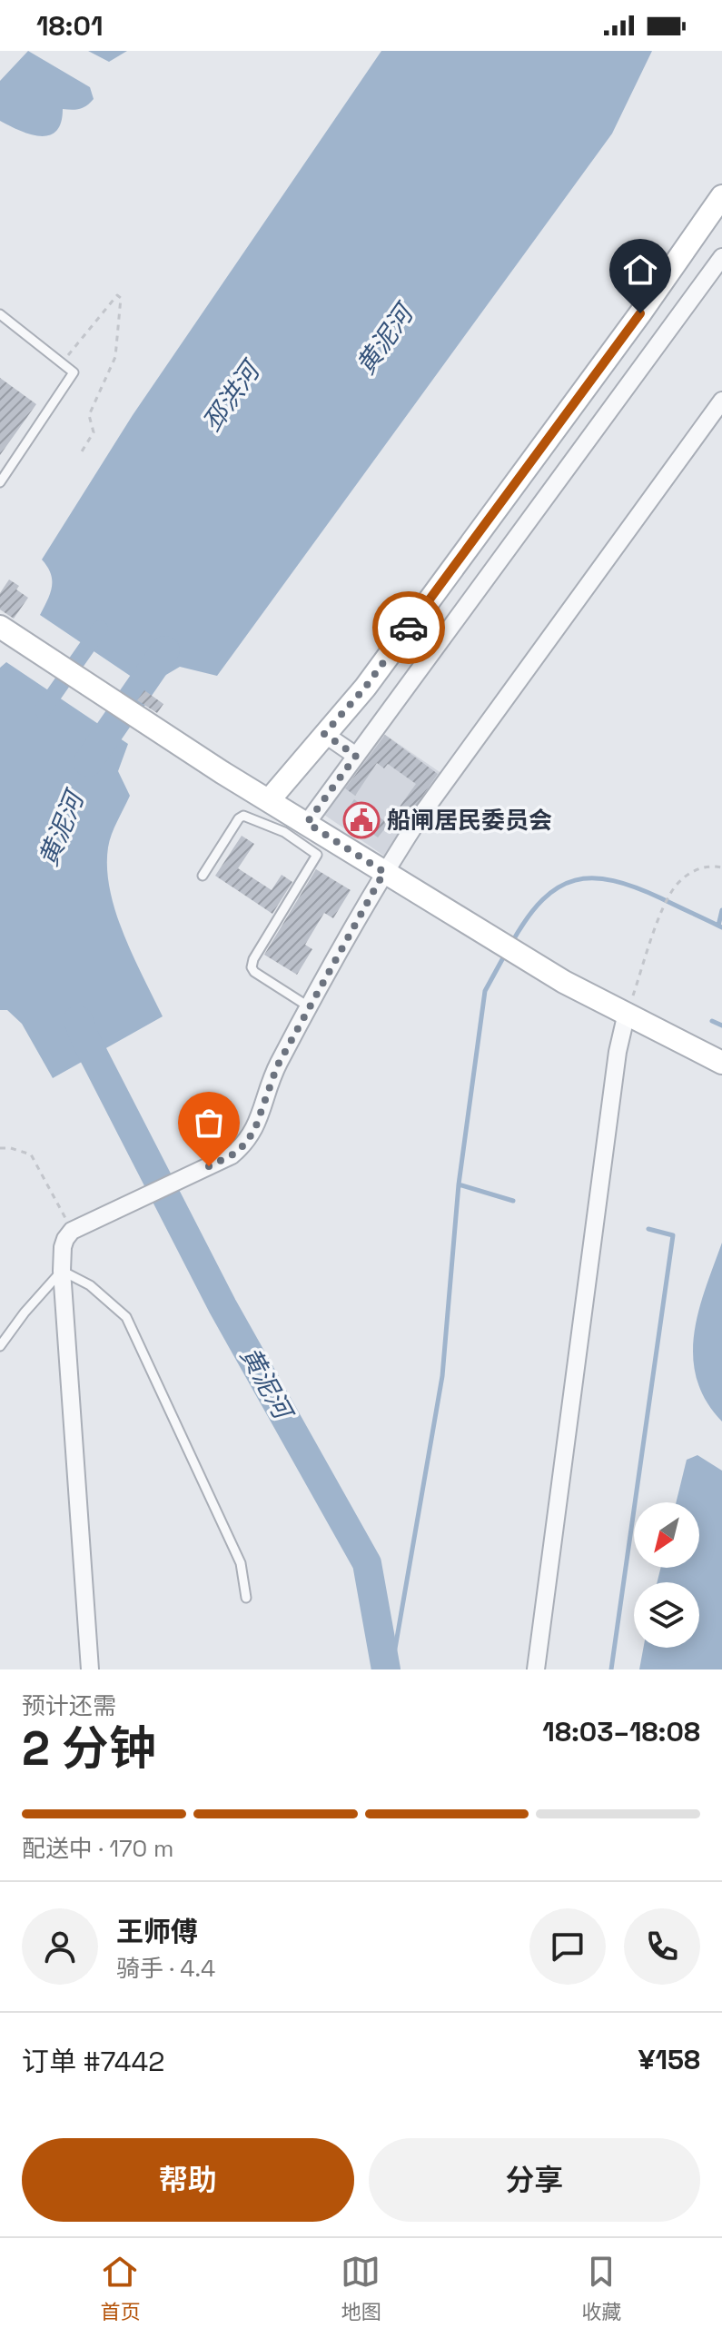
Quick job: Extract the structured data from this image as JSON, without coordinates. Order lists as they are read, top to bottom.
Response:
{
  "water": ["黄泥河", "邳洪河"],
  "places": {
    "public building": ["船闸居民委员会"]
  },
  "north": "bottom left",
  "page": {
    "status": "18:01",
    "heading": ["2 分钟", "预计还需", "18:03–18:08"],
    "panel": [
      "王师傅",
      "骑手 · 4.4",
      "订单 #7442",
      "¥158"
    ],
    "bar": "配送中 · 170 m",
    "buttons": ["帮助", "分享"],
    "tabs": ["首页", "地图", "收藏"]
  }
}
